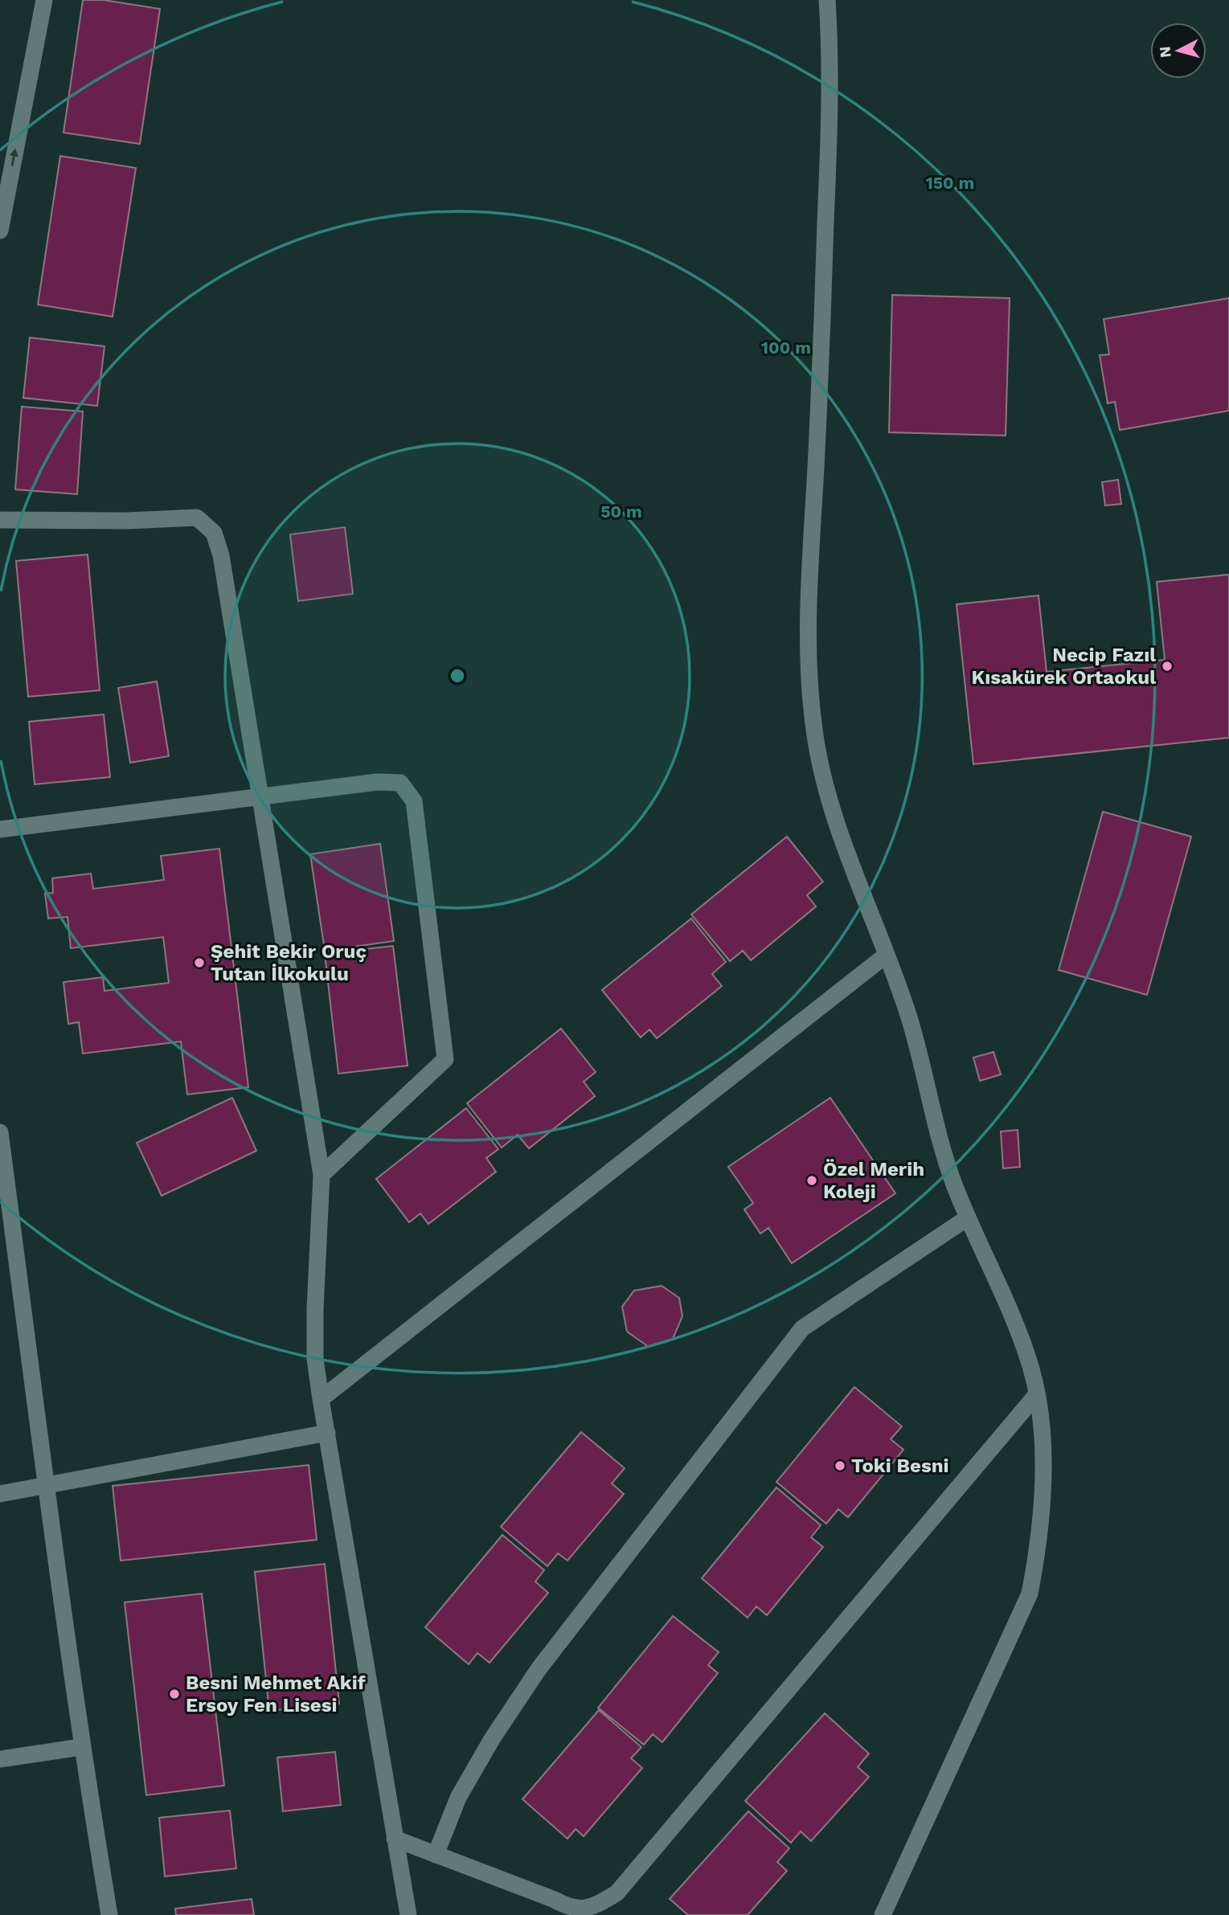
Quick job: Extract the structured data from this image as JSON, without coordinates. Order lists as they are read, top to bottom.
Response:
{
  "places": [
    "Necip Fazıl Kısakürek Ortaokul",
    "Şehit Bekir Oruç Tutan İlkokulu",
    "Özel Merih Koleji",
    "Toki Besni",
    "Besni Mehmet Akif Ersoy Fen Lisesi"
  ],
  "north": "left",
  "rings": ["150 m", "100 m", "50 m"]
}
